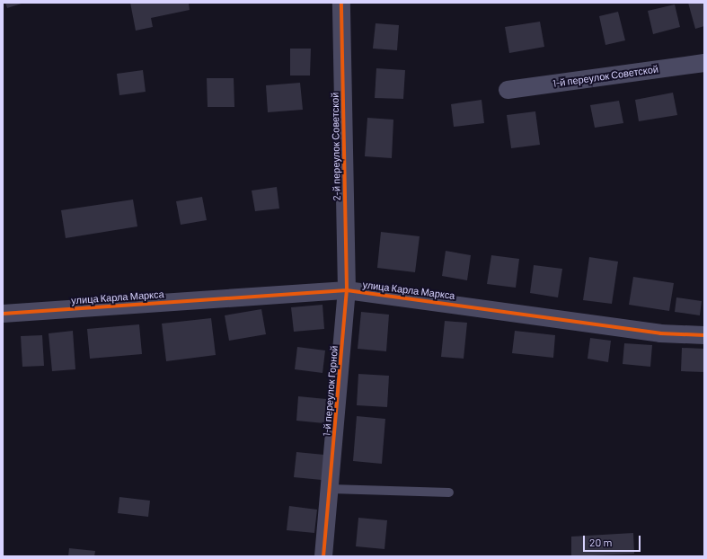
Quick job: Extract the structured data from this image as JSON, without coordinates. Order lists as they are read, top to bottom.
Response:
{
  "streets": {
    "street": [
      "1-й переулок Советской",
      "2-й переулок Советской",
      "улица Карла Маркса",
      "1-й переулок Горной"
    ]
  },
  "crossings": [
    ["2-й переулок Советской", "улица Карла Маркса"],
    ["2-й переулок Советской", "1-й переулок Горной"],
    ["улица Карла Маркса", "1-й переулок Горной"]
  ],
  "scale_bar": "20 m"
}
